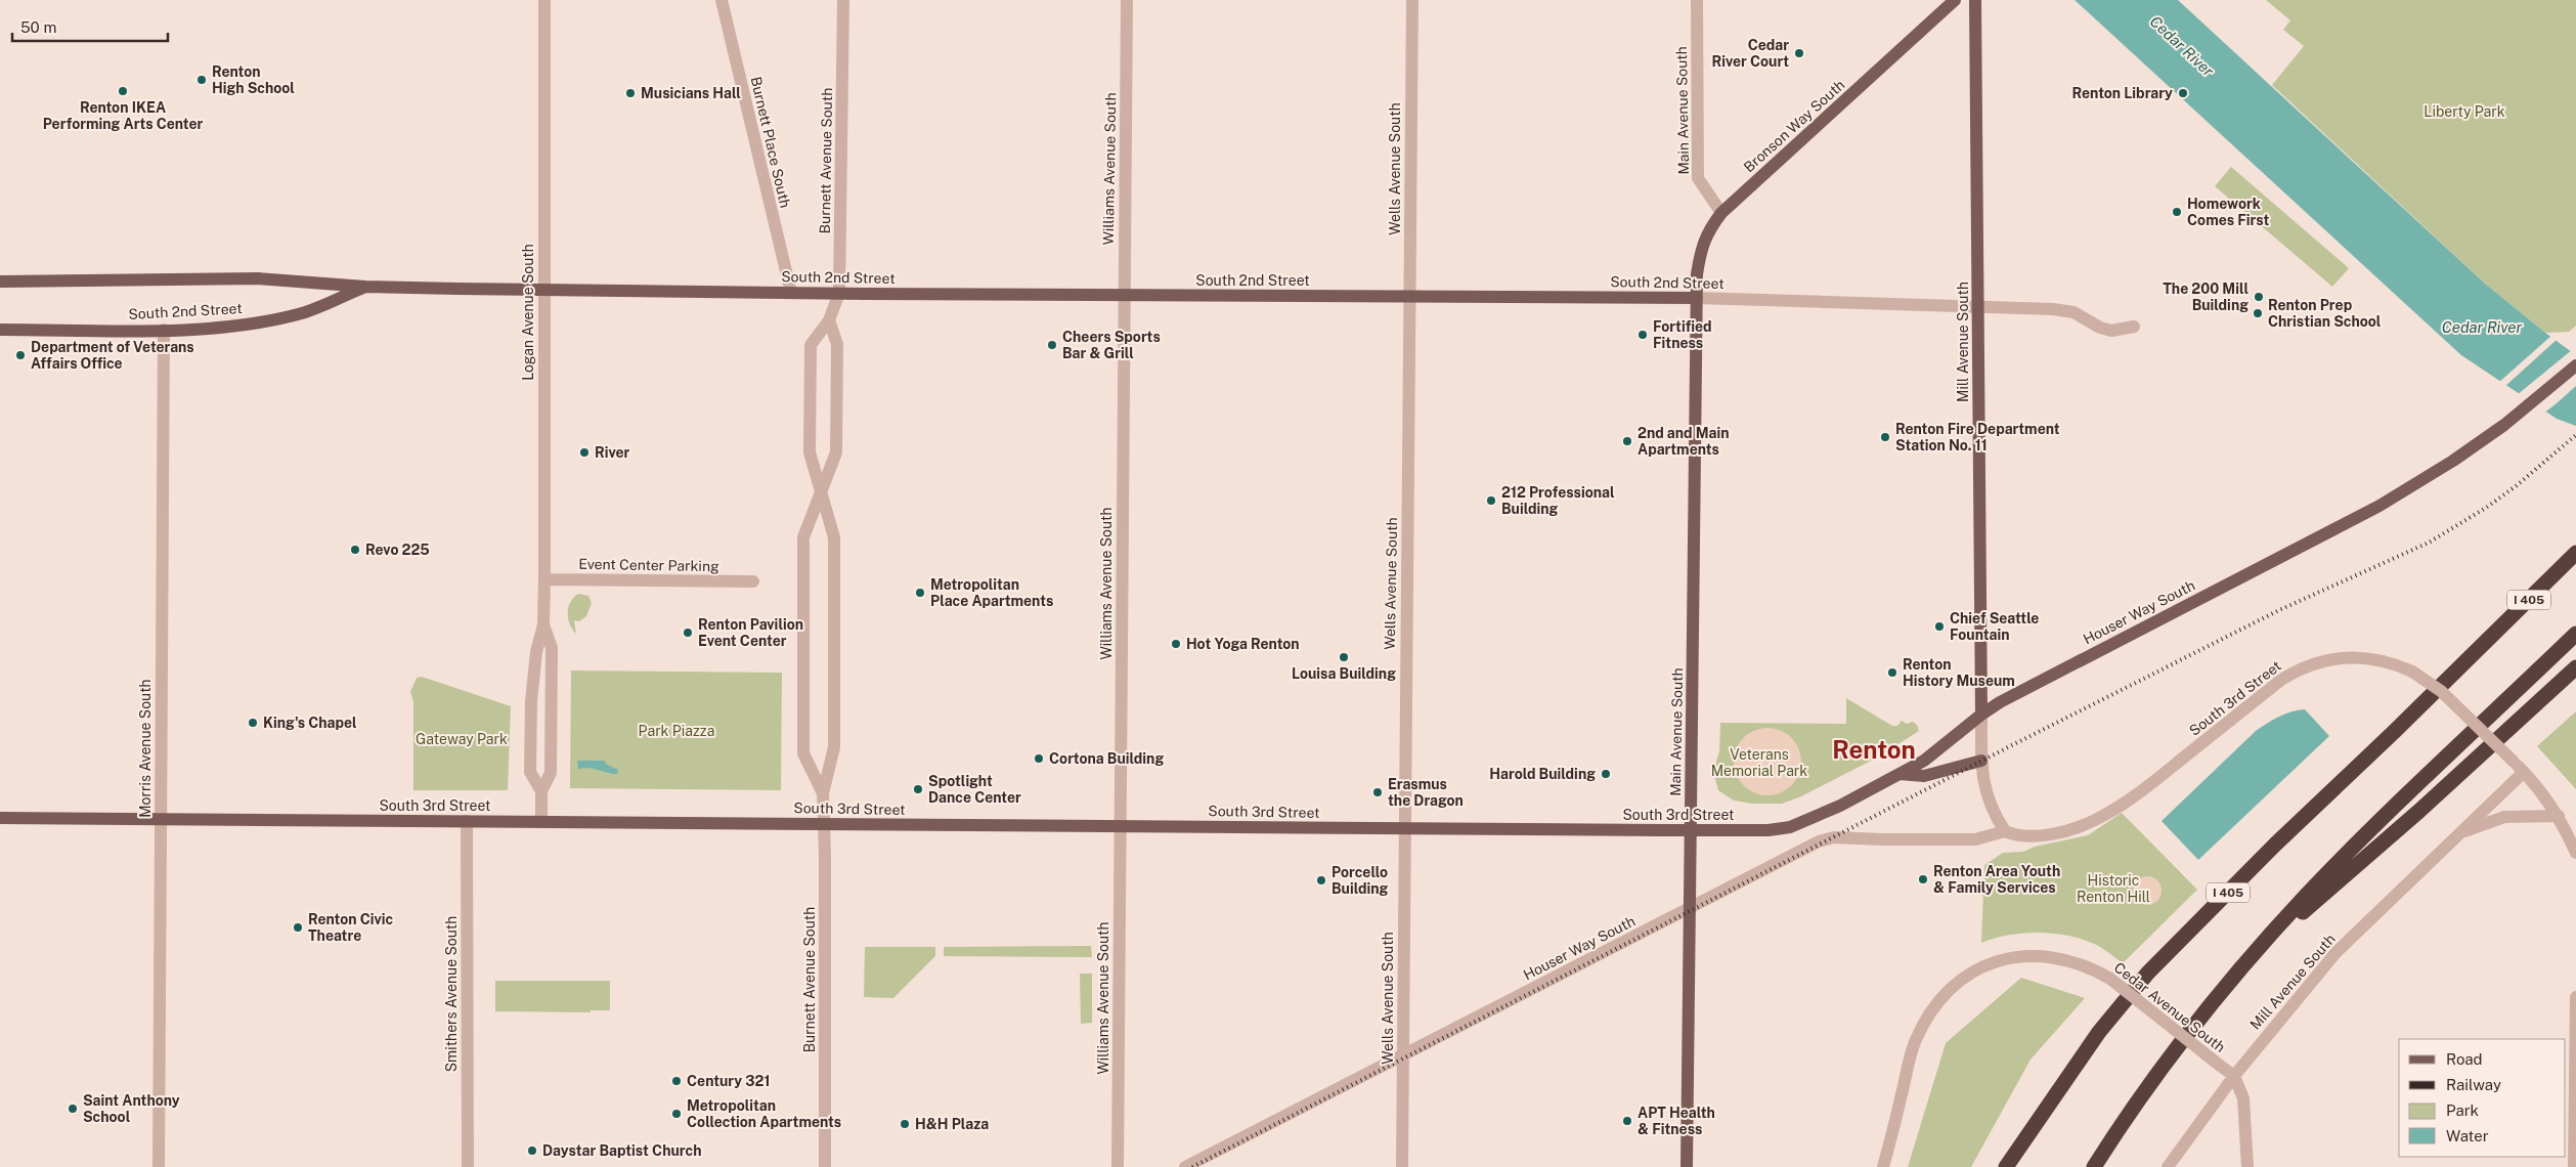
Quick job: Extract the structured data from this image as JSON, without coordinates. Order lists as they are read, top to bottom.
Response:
{
  "streets": {
    "highway": ["I 405"],
    "main road": [
      "Main Avenue South",
      "Bronson Way South",
      "South 2nd Street",
      "Mill Avenue South",
      "Houser Way South",
      "South 3rd Street"
    ],
    "street": [
      "Burnett Place South",
      "Burnett Avenue South",
      "Williams Avenue South",
      "Wells Avenue South",
      "Logan Avenue South",
      "Event Center Parking",
      "Morris Avenue South",
      "Smithers Avenue South",
      "Cedar Avenue South"
    ]
  },
  "crossings": [
    ["Main Avenue South", "Bronson Way South"],
    ["Main Avenue South", "South 2nd Street"],
    ["Main Avenue South", "Houser Way South"],
    ["Main Avenue South", "South 3rd Street"],
    ["Bronson Way South", "South 2nd Street"],
    ["Burnett Place South", "South 2nd Street"],
    ["Burnett Avenue South", "South 2nd Street"],
    ["Burnett Avenue South", "South 3rd Street"],
    ["Williams Avenue South", "South 2nd Street"],
    ["Williams Avenue South", "South 3rd Street"],
    ["Wells Avenue South", "South 2nd Street"],
    ["Wells Avenue South", "Houser Way South"],
    ["Wells Avenue South", "South 3rd Street"],
    ["South 2nd Street", "Logan Avenue South"],
    ["South 2nd Street", "Mill Avenue South"],
    ["South 2nd Street", "Morris Avenue South"],
    ["Logan Avenue South", "Event Center Parking"],
    ["Logan Avenue South", "South 3rd Street"],
    ["Mill Avenue South", "Houser Way South"],
    ["Mill Avenue South", "South 3rd Street"],
    ["Mill Avenue South", "Cedar Avenue South"],
    ["Houser Way South", "South 3rd Street"],
    ["South 3rd Street", "Morris Avenue South"],
    ["South 3rd Street", "Smithers Avenue South"]
  ],
  "districts": ["Renton"],
  "water": ["Cedar River"],
  "parks": [
    "Liberty Park",
    "Park Piazza",
    "Gateway Park",
    "Veterans Memorial Park",
    "Historic Renton Hill"
  ],
  "places": [
    "Cedar River Court",
    "Renton High School",
    "Renton IKEA Performing Arts Center",
    "Musicians Hall",
    "Renton Library",
    "Homework Comes First",
    "The 200 Mill Building",
    "Renton Prep Christian School",
    "Fortified Fitness",
    "Cheers Sports Bar & Grill",
    "Department of Veterans Affairs Office",
    "Renton Fire Department Station No. 11",
    "2nd and Main Apartments",
    "River",
    "212 Professional Building",
    "Revo 225",
    "Metropolitan Place Apartments",
    "Chief Seattle Fountain",
    "Renton Pavilion Event Center",
    "Hot Yoga Renton",
    "Louisa Building",
    "Renton History Museum",
    "King's Chapel",
    "Cortona Building",
    "Harold Building",
    "Spotlight Dance Center",
    "Erasmus the Dragon",
    "Renton Area Youth & Family Services",
    "Porcello Building",
    "Renton Civic Theatre",
    "Century 321",
    "Saint Anthony School",
    "Metropolitan Collection Apartments",
    "APT Health & Fitness",
    "H&H Plaza",
    "Daystar Baptist Church"
  ],
  "legend": [
    "Road",
    "Railway",
    "Park",
    "Water"
  ],
  "scale_bar": "50 m"
}
